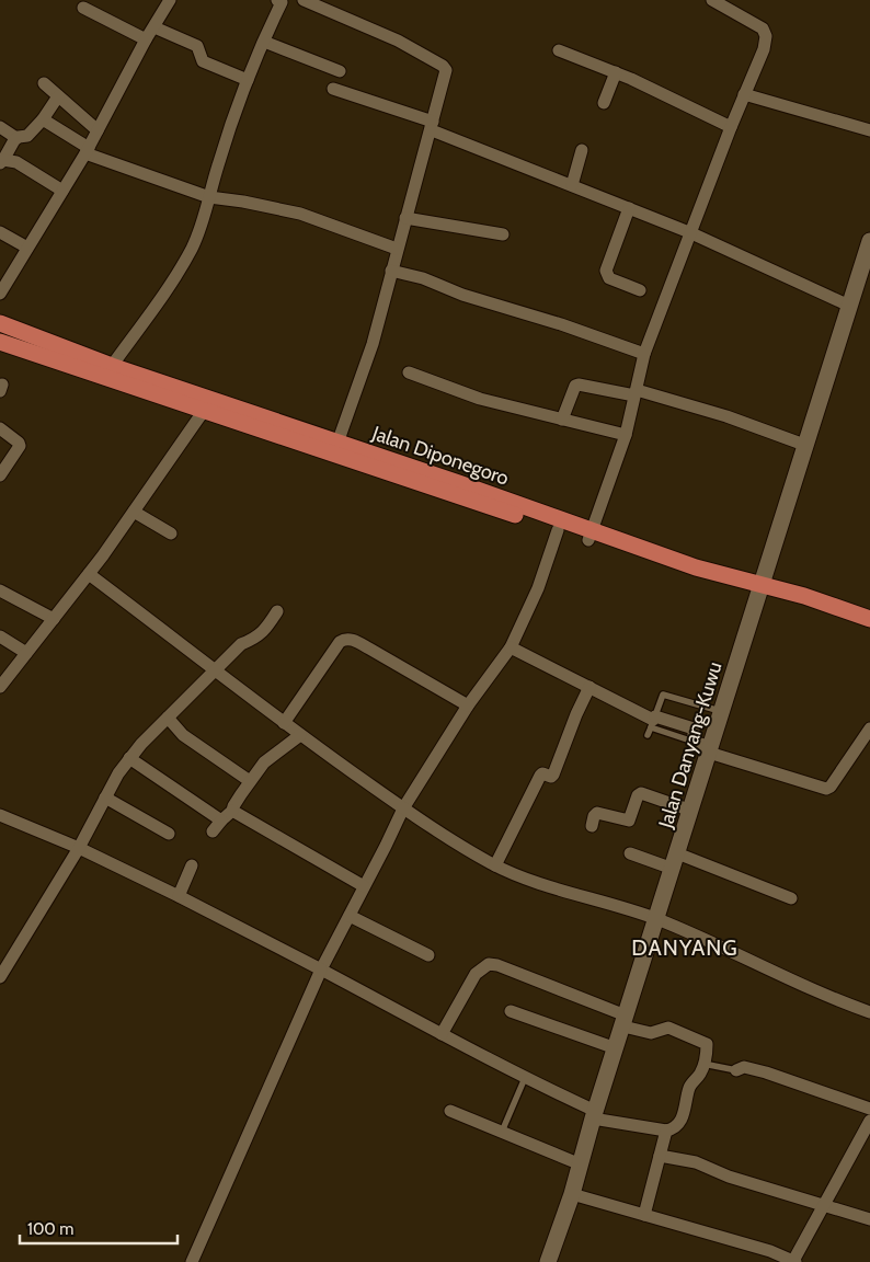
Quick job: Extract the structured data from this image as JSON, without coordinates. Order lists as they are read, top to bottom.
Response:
{
  "streets": {
    "main road": ["Jalan Diponegoro"],
    "street": ["Jalan Danyang-Kuwu"]
  },
  "crossings": [
    ["Jalan Diponegoro", "Jalan Danyang-Kuwu"]
  ],
  "districts": ["DANYANG"],
  "scale_bar": "100 m"
}
